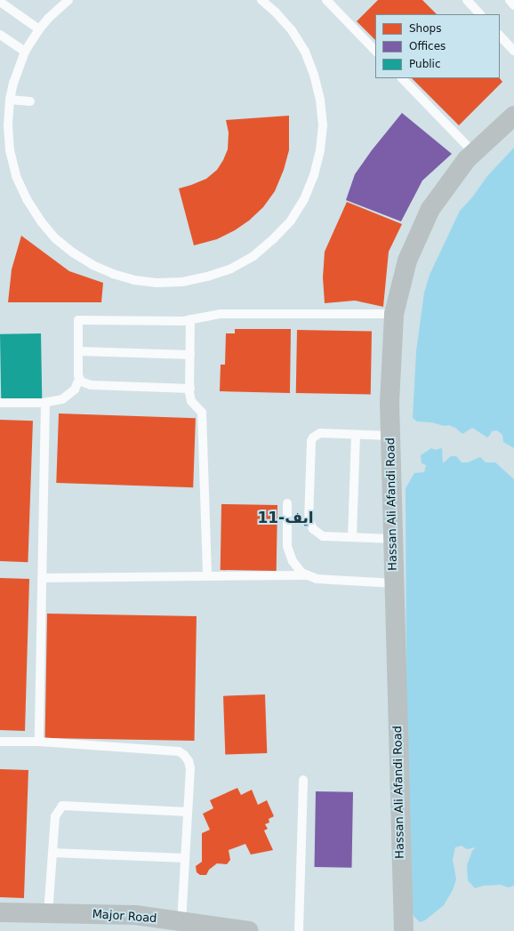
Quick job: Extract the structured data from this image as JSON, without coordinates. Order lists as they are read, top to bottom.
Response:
{
  "streets": {
    "street": ["Hassan Ali Afandi Road", "Major Road"]
  },
  "districts": ["ایف-11"],
  "legend": ["Shops", "Offices", "Public"]
}
